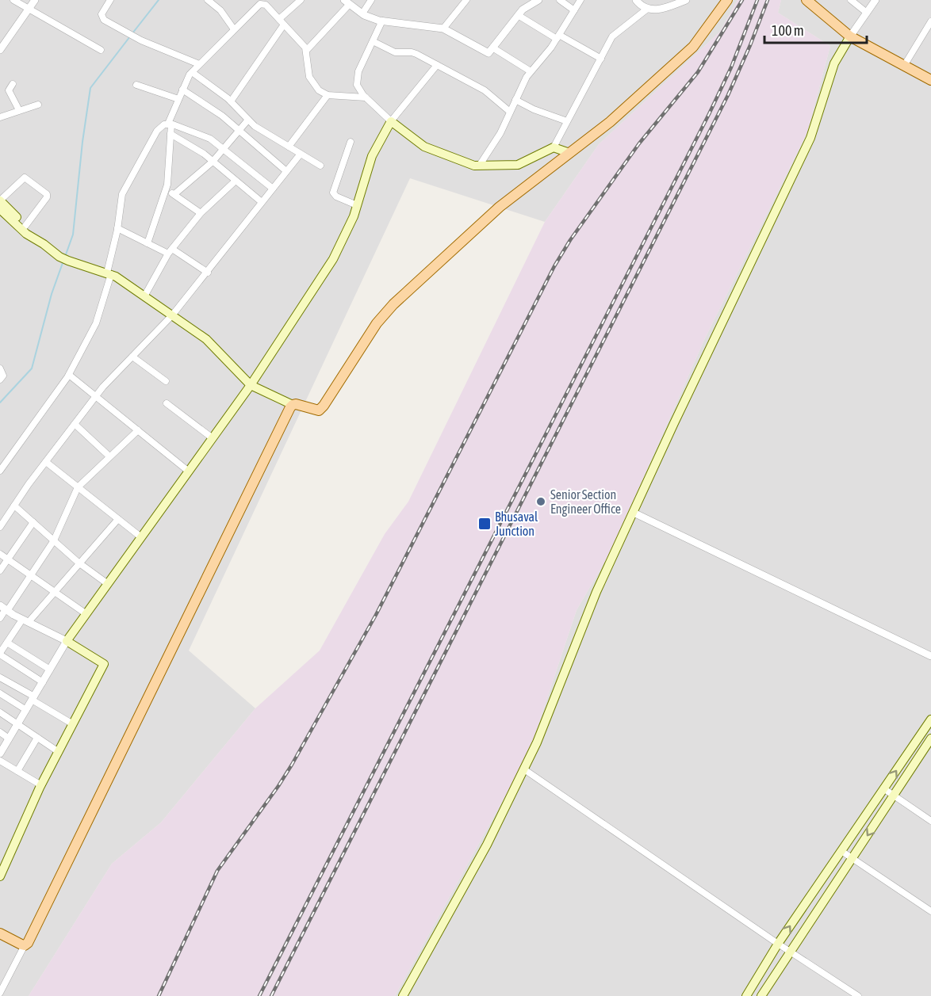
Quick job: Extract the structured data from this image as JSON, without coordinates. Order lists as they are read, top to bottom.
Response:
{
  "places": {
    "other": ["Senior Section Engineer Office"],
    "transit": ["Bhusaval Junction"]
  },
  "scale_bar": "100 m"
}
